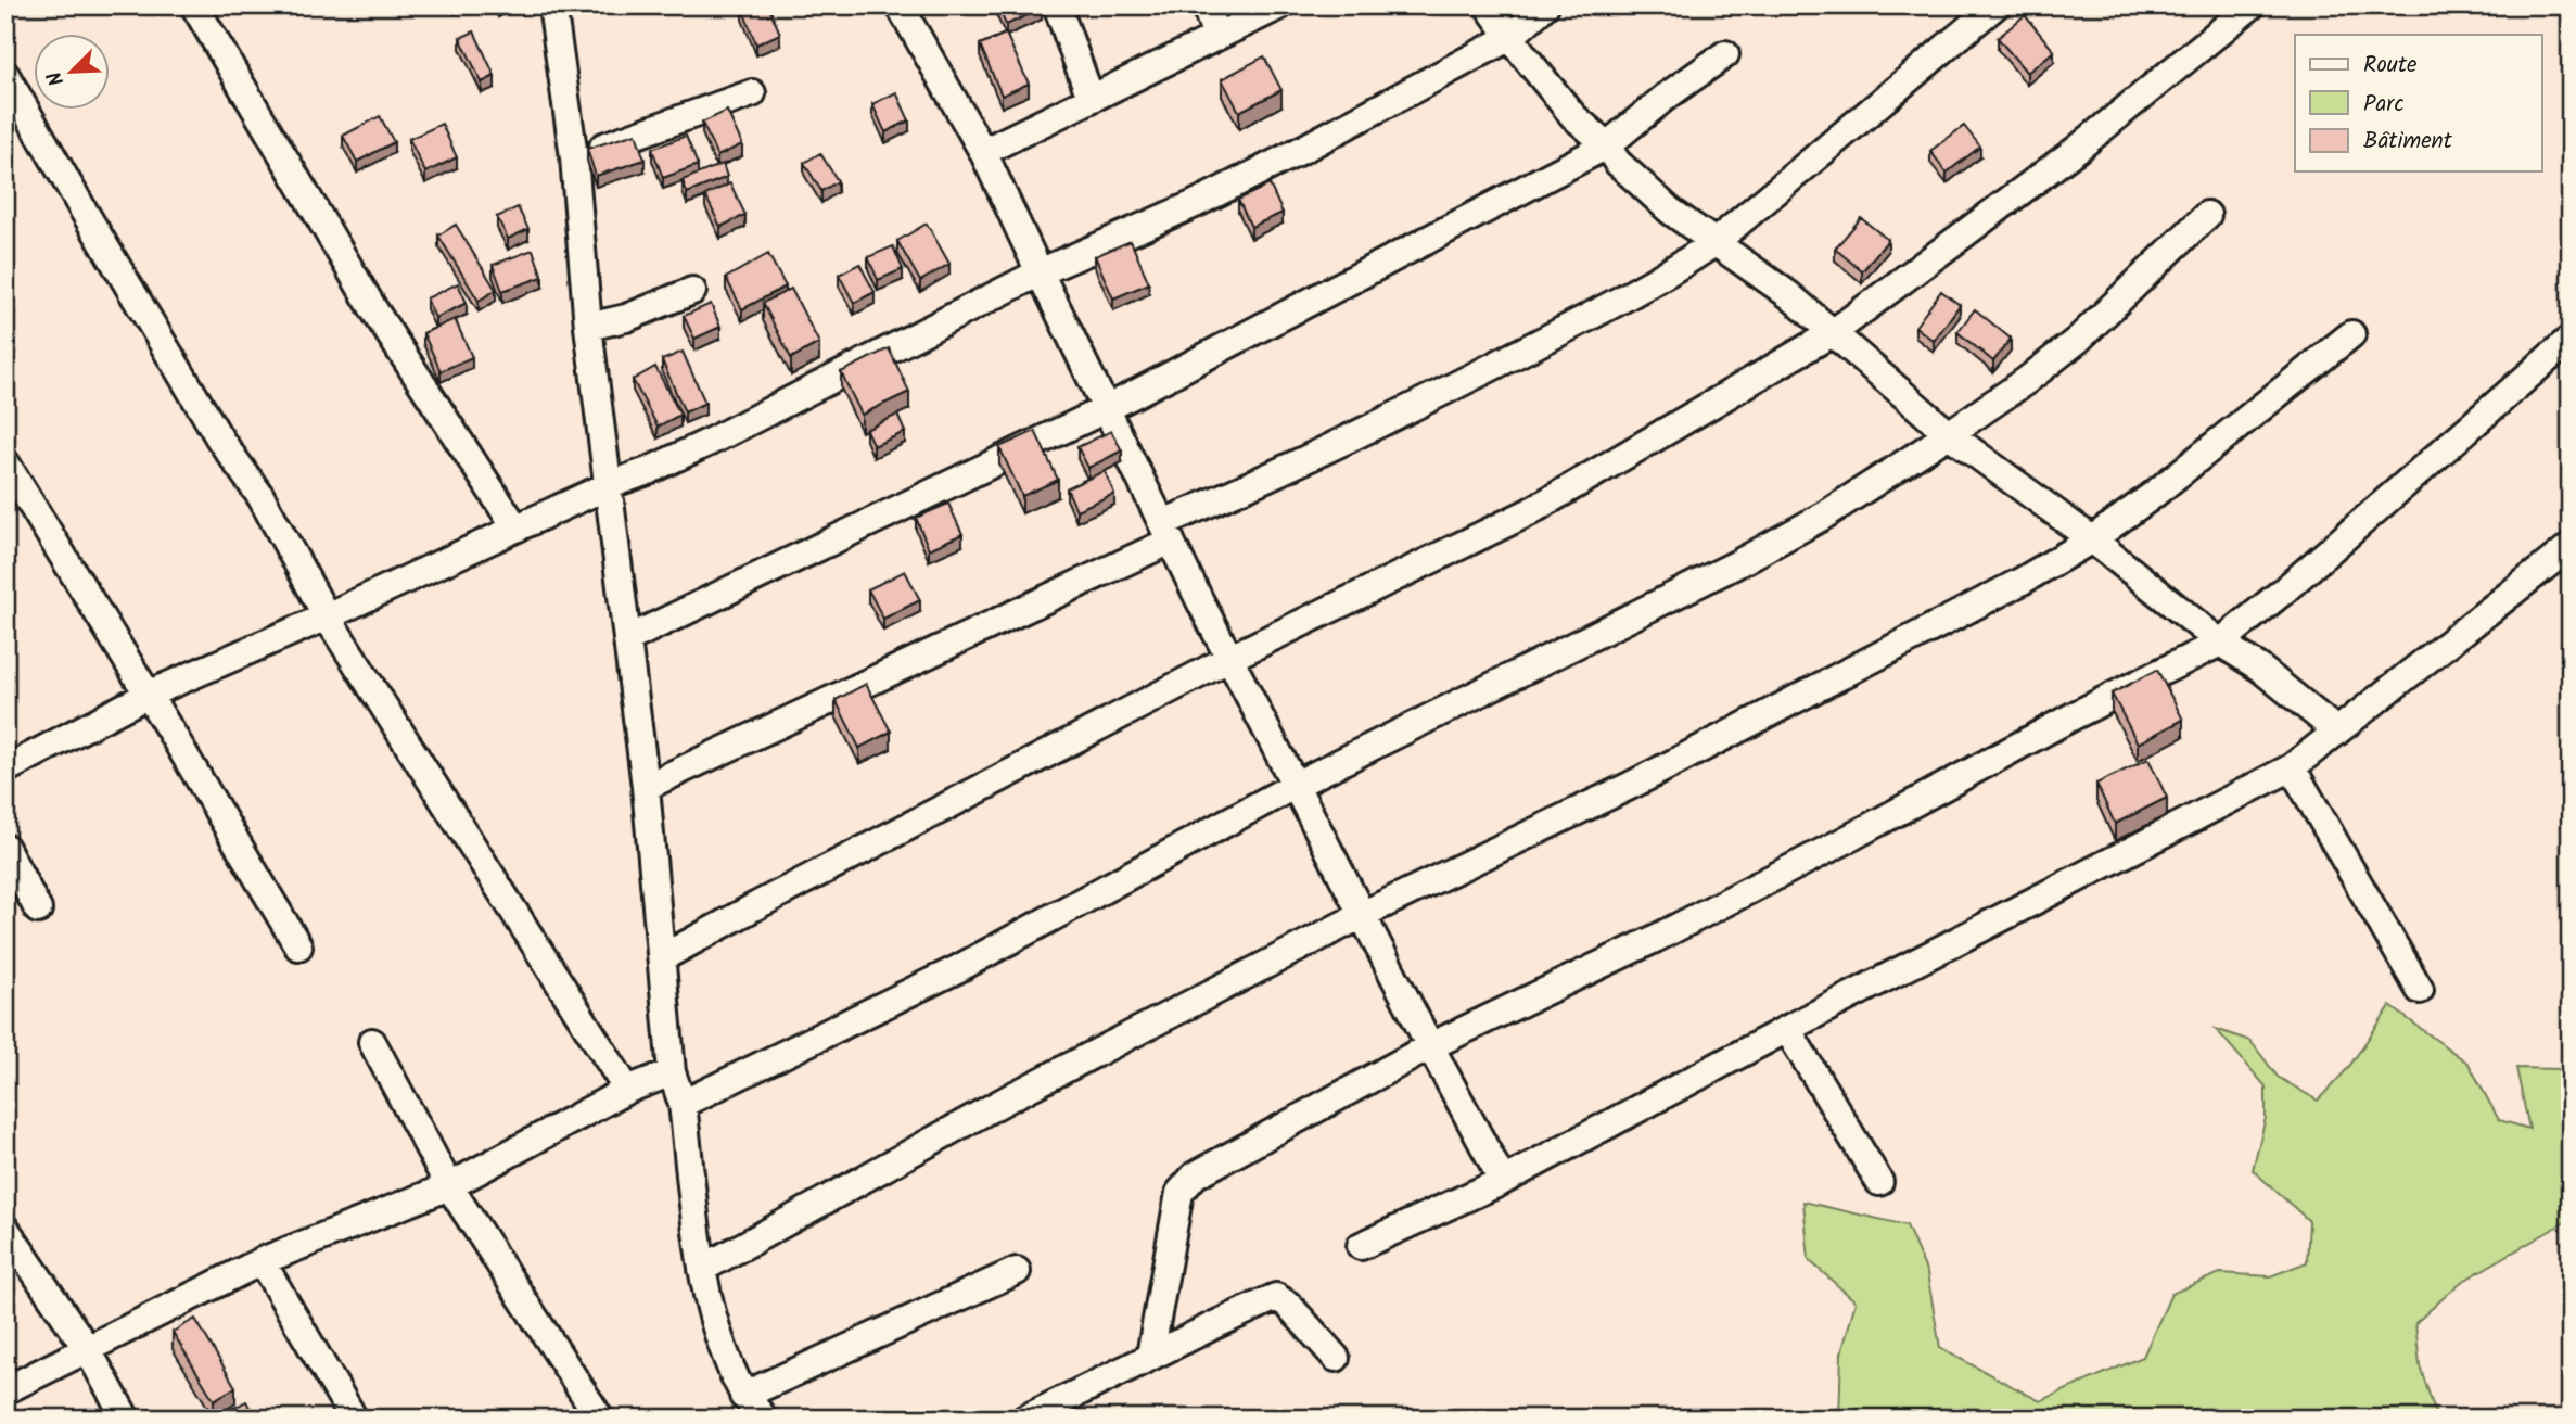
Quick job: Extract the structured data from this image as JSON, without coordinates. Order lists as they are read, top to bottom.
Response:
{
  "legend": ["Route", "Parc", "Bâtiment"],
  "north": "bottom left"
}
